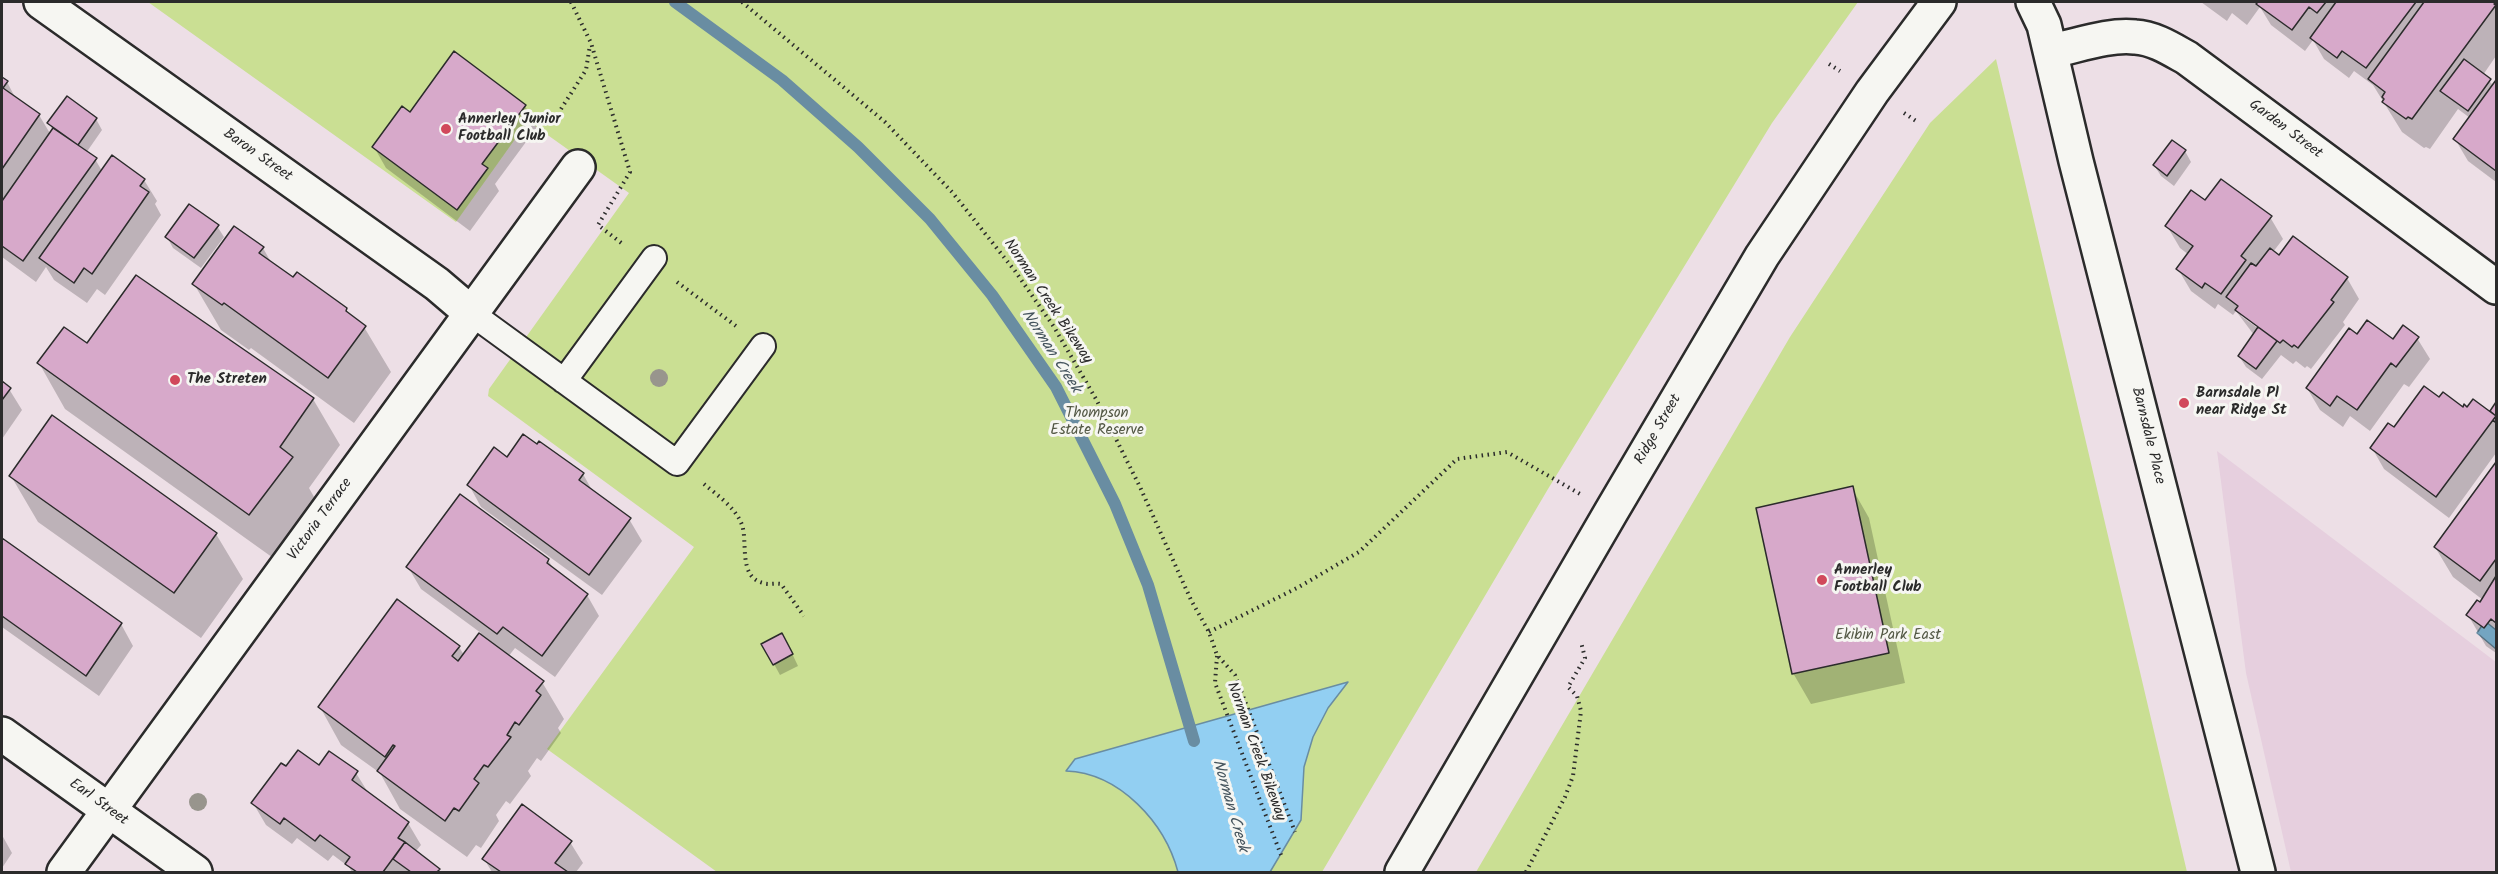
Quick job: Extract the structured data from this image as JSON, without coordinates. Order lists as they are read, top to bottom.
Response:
{
  "streets": {
    "street": [
      "Garden Street",
      "Baron Street",
      "Ridge Street",
      "Barnsdale Place",
      "Victoria Terrace",
      "Earl Street"
    ],
    "path": ["Norman Creek Bikeway"]
  },
  "crossings": [
    ["Garden Street", "Barnsdale Place"],
    ["Baron Street", "Victoria Terrace"],
    ["Victoria Terrace", "Earl Street"]
  ],
  "water": ["Norman Creek"],
  "parks": ["Thompson Estate Reserve", "Ekibin Park East"],
  "places": [
    "Annerley Junior Football Club",
    "The Streten",
    "Barnsdale Pl near Ridge St",
    "Annerley Football Club"
  ]
}
